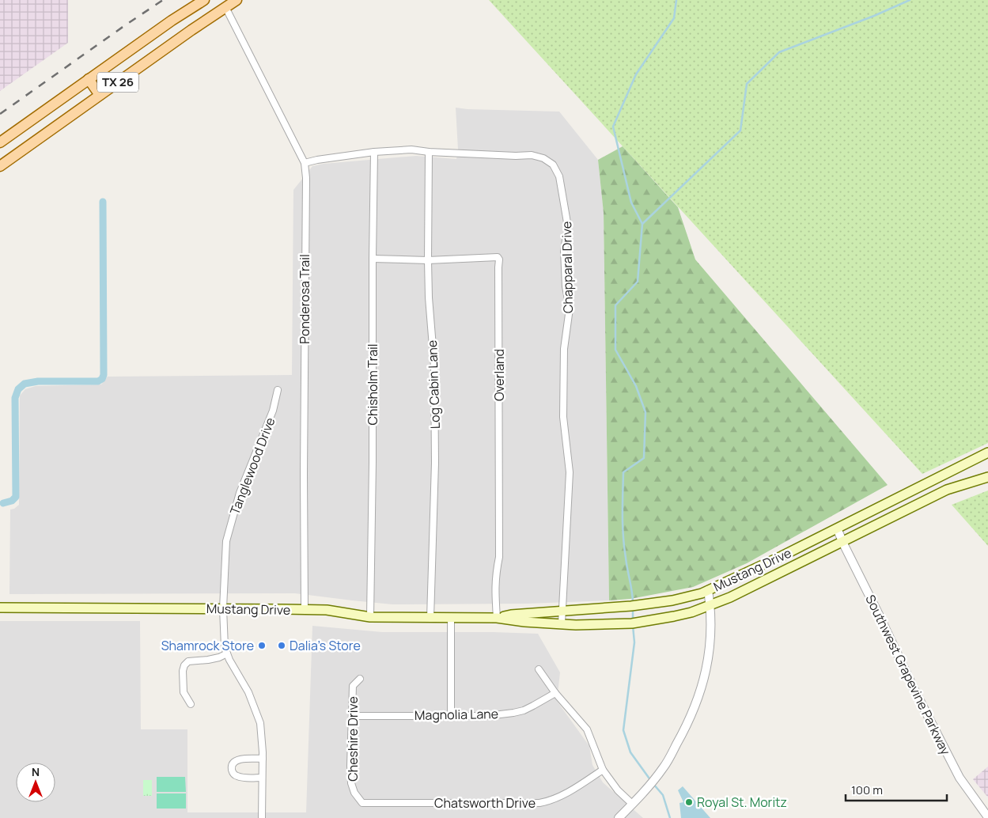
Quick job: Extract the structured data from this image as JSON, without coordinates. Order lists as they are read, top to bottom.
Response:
{
  "streets": {
    "main road": ["TX 26", "Mustang Drive"],
    "street": [
      "Chapparal Drive",
      "Ponderosa Trail",
      "Overland",
      "Chisholm Trail",
      "Log Cabin Lane",
      "Tanglewood Drive",
      "Southwest Grapevine Parkway",
      "Magnolia Lane",
      "Cheshire Drive",
      "Chatsworth Drive"
    ]
  },
  "crossings": [
    ["TX 26", "Ponderosa Trail"],
    ["Chapparal Drive", "Ponderosa Trail"],
    ["Chapparal Drive", "Chisholm Trail"],
    ["Chapparal Drive", "Log Cabin Lane"],
    ["Chapparal Drive", "Mustang Drive"],
    ["Ponderosa Trail", "Mustang Drive"],
    ["Overland", "Chisholm Trail"],
    ["Overland", "Log Cabin Lane"],
    ["Overland", "Mustang Drive"],
    ["Chisholm Trail", "Mustang Drive"],
    ["Log Cabin Lane", "Mustang Drive"],
    ["Tanglewood Drive", "Mustang Drive"],
    ["Mustang Drive", "Southwest Grapevine Parkway"],
    ["Magnolia Lane", "Cheshire Drive"],
    ["Cheshire Drive", "Chatsworth Drive"]
  ],
  "places": ["Shamrock Store", "Dalia's Store", "Royal St. Moritz"],
  "scale_bar": "100 m",
  "north": "top"
}
